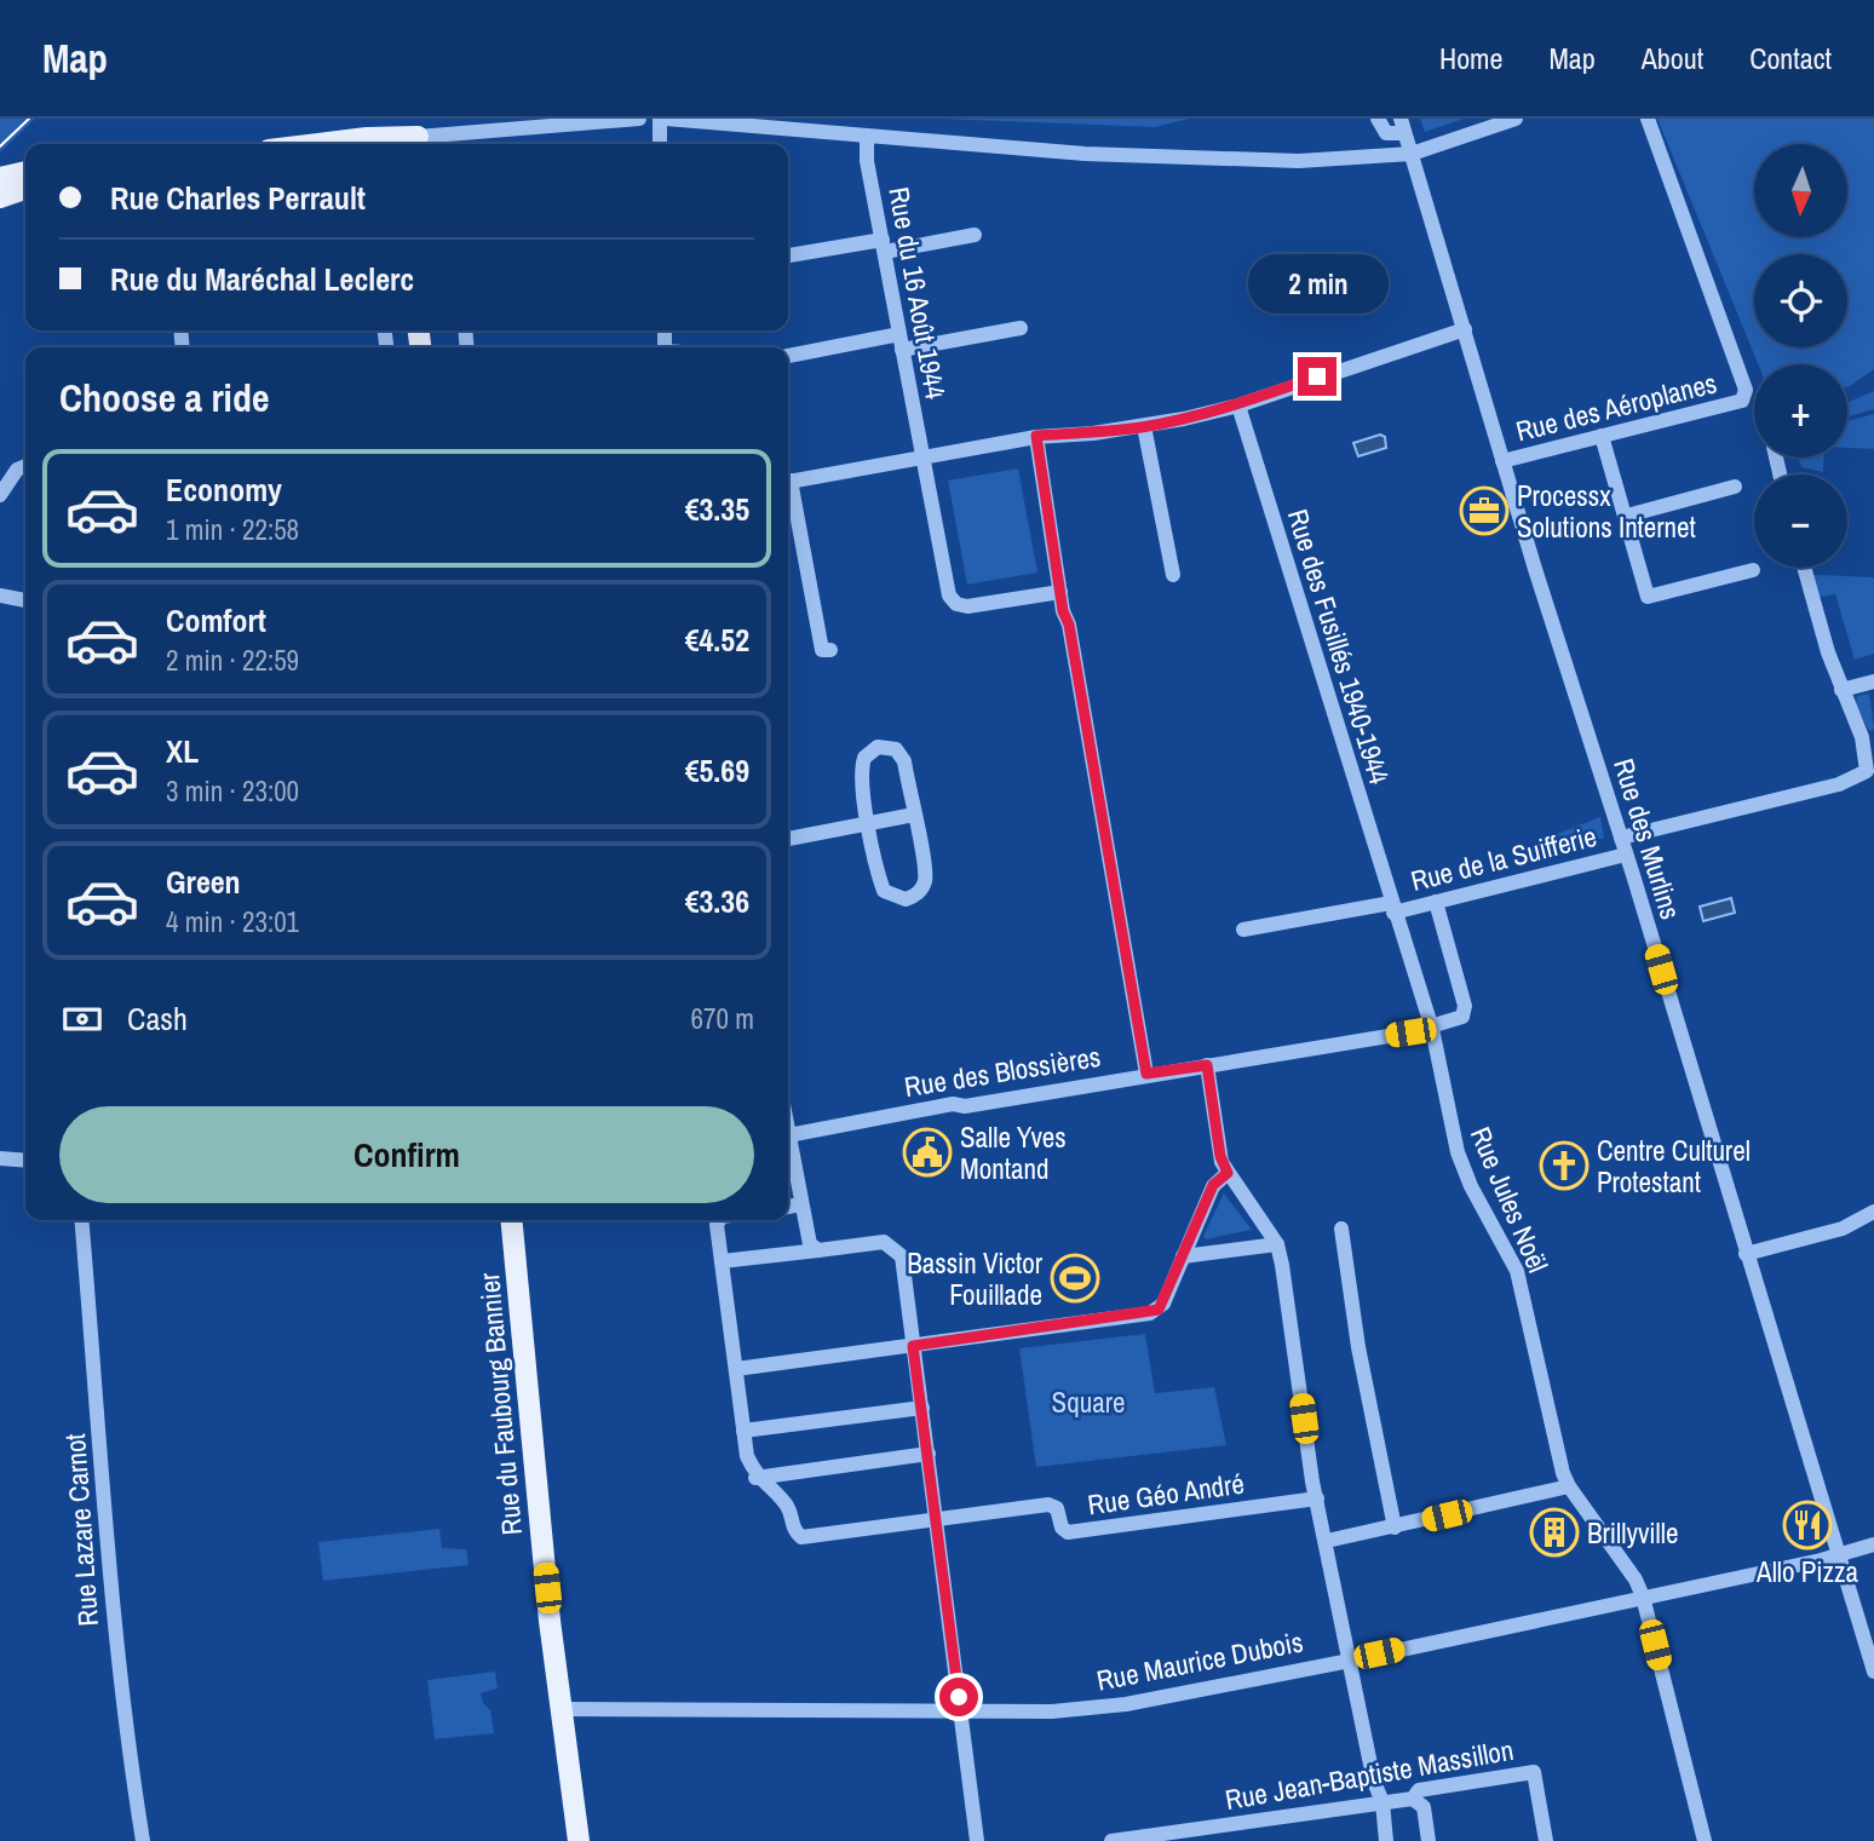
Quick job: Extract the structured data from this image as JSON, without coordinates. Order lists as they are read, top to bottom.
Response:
{
  "streets": {
    "main road": ["Rue du Faubourg Bannier"],
    "street": [
      "Rue du 16 Août 1944",
      "Rue des Aéroplanes",
      "Rue des Fusillés 1940-1944",
      "Rue des Murlins",
      "Rue de la Suifferie",
      "Rue des Blossières",
      "Rue Jules Noël",
      "Rue Géo André",
      "Rue Lazare Carnot",
      "Rue Maurice Dubois",
      "Rue Jean-Baptiste Massillon"
    ]
  },
  "crossings": [
    ["Rue des Aéroplanes", "Rue des Murlins"],
    ["Rue des Fusillés 1940-1944", "Rue de la Suifferie"],
    ["Rue des Fusillés 1940-1944", "Rue Jules Noël"],
    ["Rue des Murlins", "Rue de la Suifferie"],
    ["Rue des Murlins", "Rue Maurice Dubois"],
    ["Rue de la Suifferie", "Rue Jules Noël"],
    ["Rue des Blossières", "Rue Jules Noël"],
    ["Rue Jules Noël", "Rue Maurice Dubois"],
    ["Rue du Faubourg Bannier", "Rue Maurice Dubois"]
  ],
  "parks": ["Square"],
  "places": {
    "office": ["Processx Solutions Internet"],
    "public building": ["Salle Yves Montand"],
    "church": ["Centre Culturel Protestant"],
    "sports": ["Bassin Victor Fouillade"],
    "restaurant": ["Allo Pizza"],
    "building": ["Brillyville"]
  },
  "north": "bottom",
  "page": {
    "header": "Map",
    "nav": [
      "Home",
      "Map",
      "About",
      "Contact"
    ],
    "map_buttons": ["+", "−"],
    "banner": ["Rue Charles Perrault", "Rue du Maréchal Leclerc"],
    "bubble": "2 min",
    "heading": "Choose a ride",
    "list": [
      {
        "name": "Economy",
        "note": "1 min · 22:58",
        "value": "€3.35"
      },
      {
        "name": "Comfort",
        "note": "2 min · 22:59",
        "value": "€4.52"
      },
      {
        "name": "XL",
        "note": "3 min · 23:00",
        "value": "€5.69"
      },
      {
        "name": "Green",
        "note": "4 min · 23:01",
        "value": "€3.36"
      }
    ],
    "pay": ["Cash", "670 m"],
    "buttons": "Confirm"
  }
}
